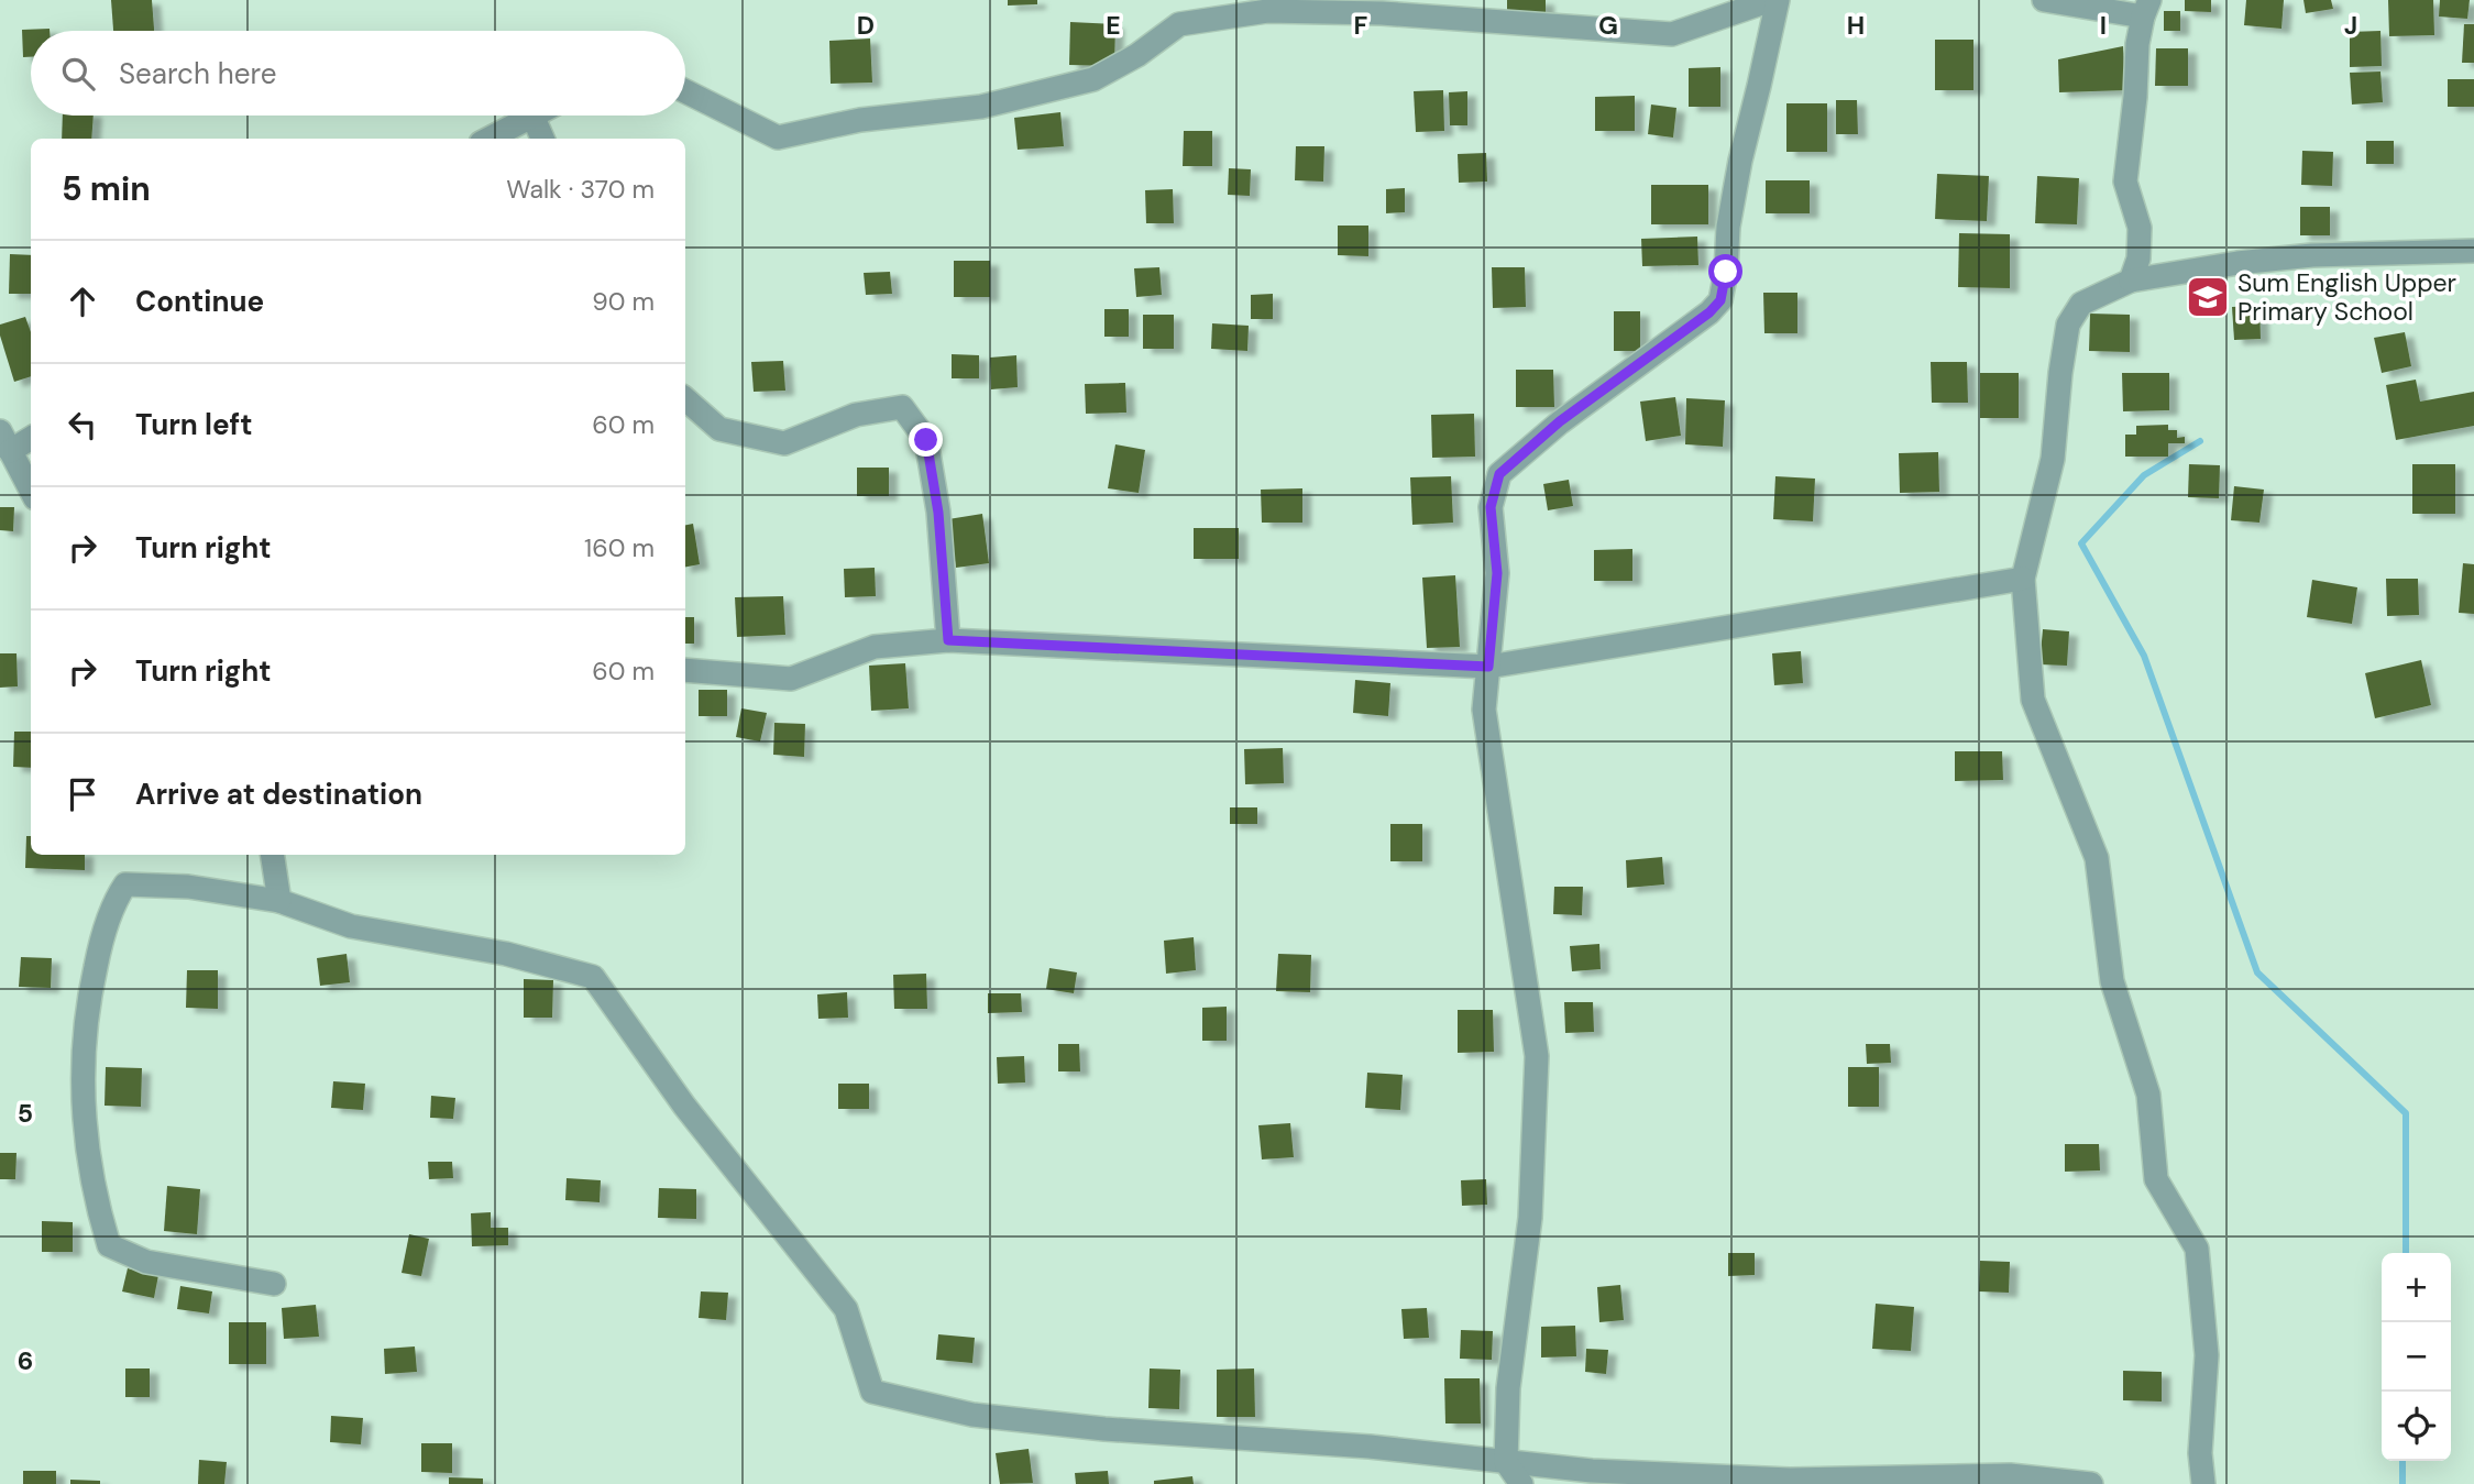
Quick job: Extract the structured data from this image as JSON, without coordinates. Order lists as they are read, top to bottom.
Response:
{
  "places": {
    "school or university": ["Sum English Upper Primary School"]
  },
  "page": {
    "search": "Search here",
    "heading": ["5 min", "Walk · 370 m"],
    "list": [
      ["Continue", "90 m"],
      ["Turn left", "60 m"],
      ["Turn right", "160 m"],
      ["Turn right", "60 m"],
      "Arrive at destination"
    ],
    "map_buttons": ["+", "−"]
  },
  "grid": {
    "columns": [
      "D",
      "E",
      "F",
      "G",
      "H",
      "I",
      "J"
    ],
    "rows": ["5", "6"]
  }
}
